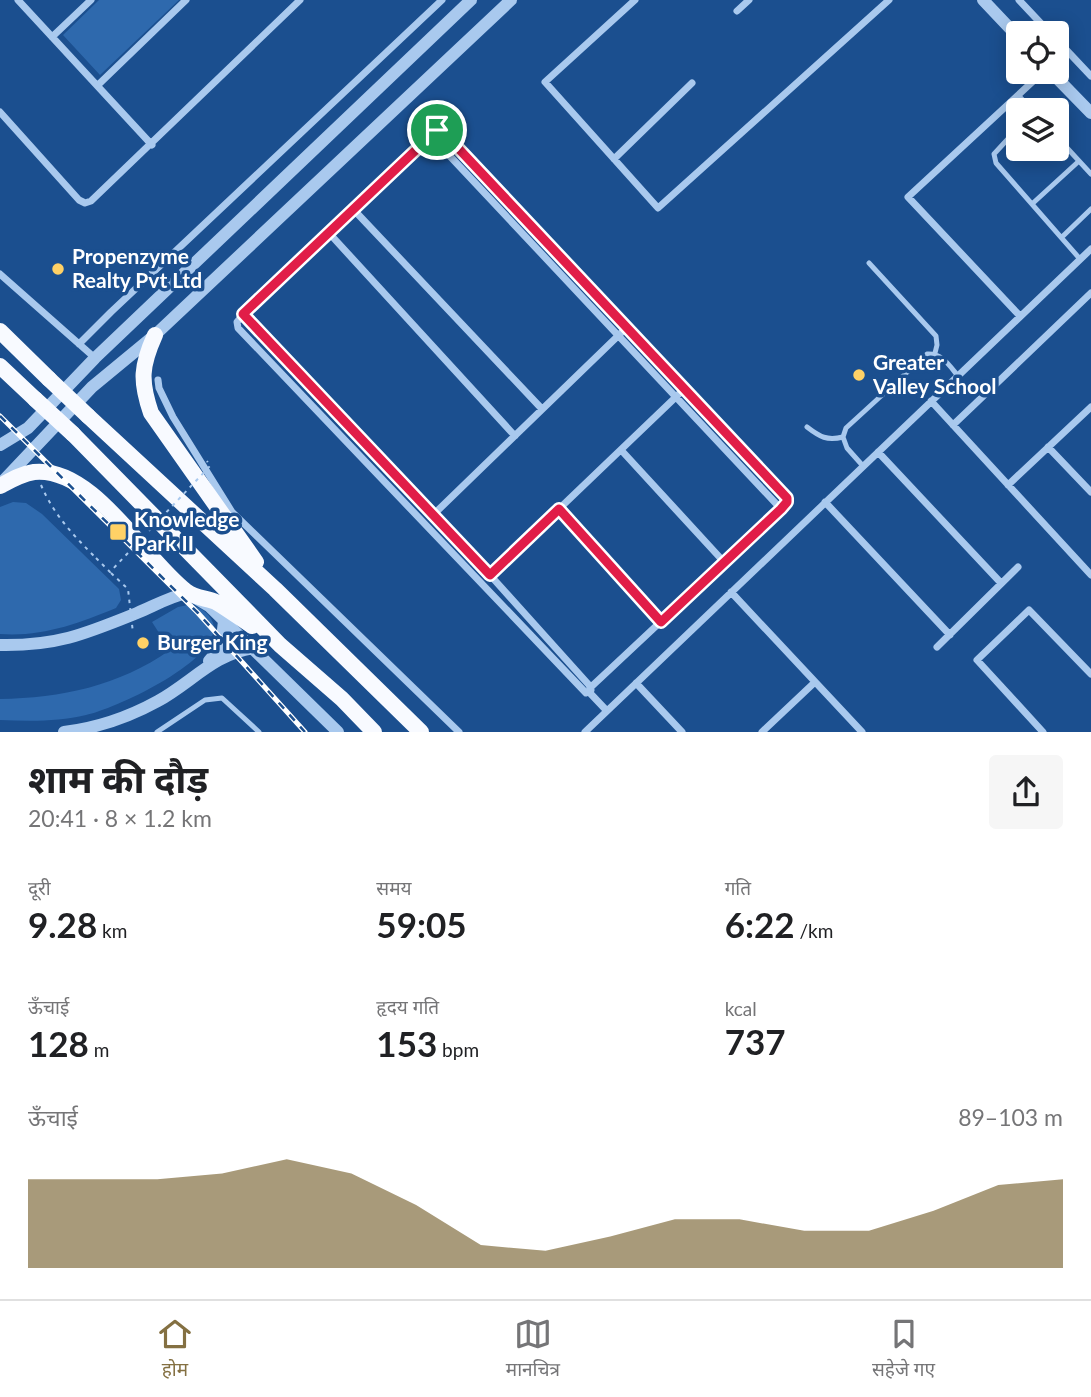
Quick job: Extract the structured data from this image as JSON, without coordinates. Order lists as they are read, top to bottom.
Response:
{
  "places": {
    "other": ["Propenzyme Realty Pvt Ltd", "Greater Valley School", "Burger King"],
    "transit": ["Knowledge Park II"]
  },
  "page": {
    "heading": ["शाम की दौड़", "20:41 · 8 × 1.2 km"],
    "stats": [
      ["दूरी", "9.28 km"],
      ["समय", "59:05"],
      ["गति", "6:22 /km"],
      ["ऊँचाई", "128 m"],
      ["हृदय गति", "153 bpm"],
      ["kcal", "737"]
    ],
    "chart": ["ऊँचाई", "89–103 m"],
    "tabs": ["होम", "मानचित्र", "सहेजे गए"]
  }
}
